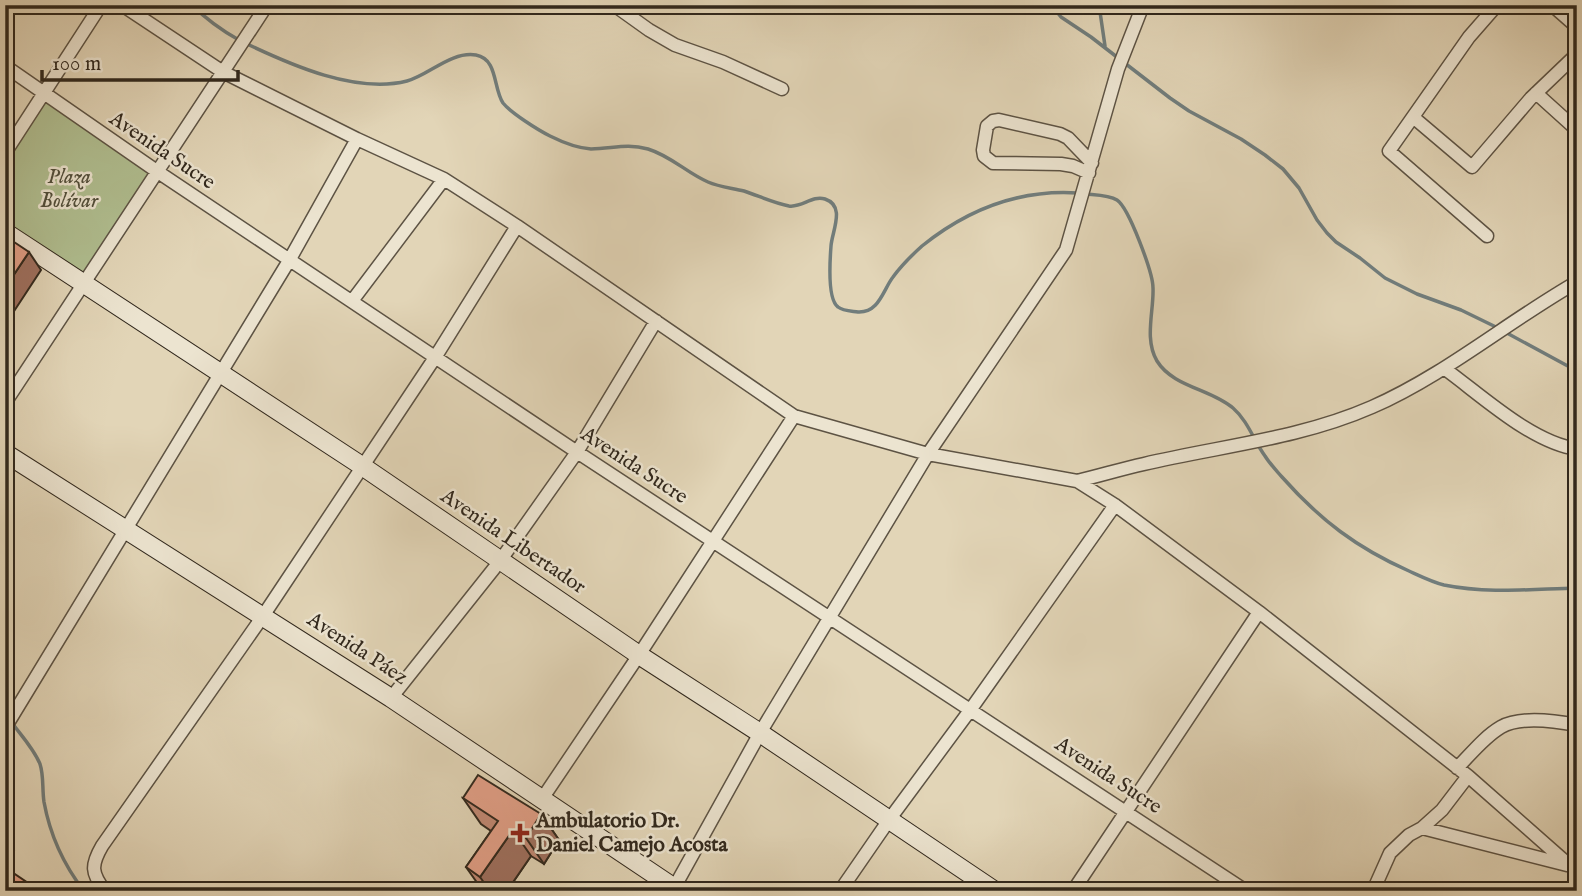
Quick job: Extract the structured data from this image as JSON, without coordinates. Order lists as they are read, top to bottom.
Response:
{
  "streets": {
    "main road": ["Avenida Libertador", "Avenida Páez"],
    "street": ["Avenida Sucre"]
  },
  "parks": ["Plaza Bolívar"],
  "places": {
    "health": ["Ambulatorio Dr. Daniel Camejo Acosta"]
  },
  "scale_bar": "100 m"
}
